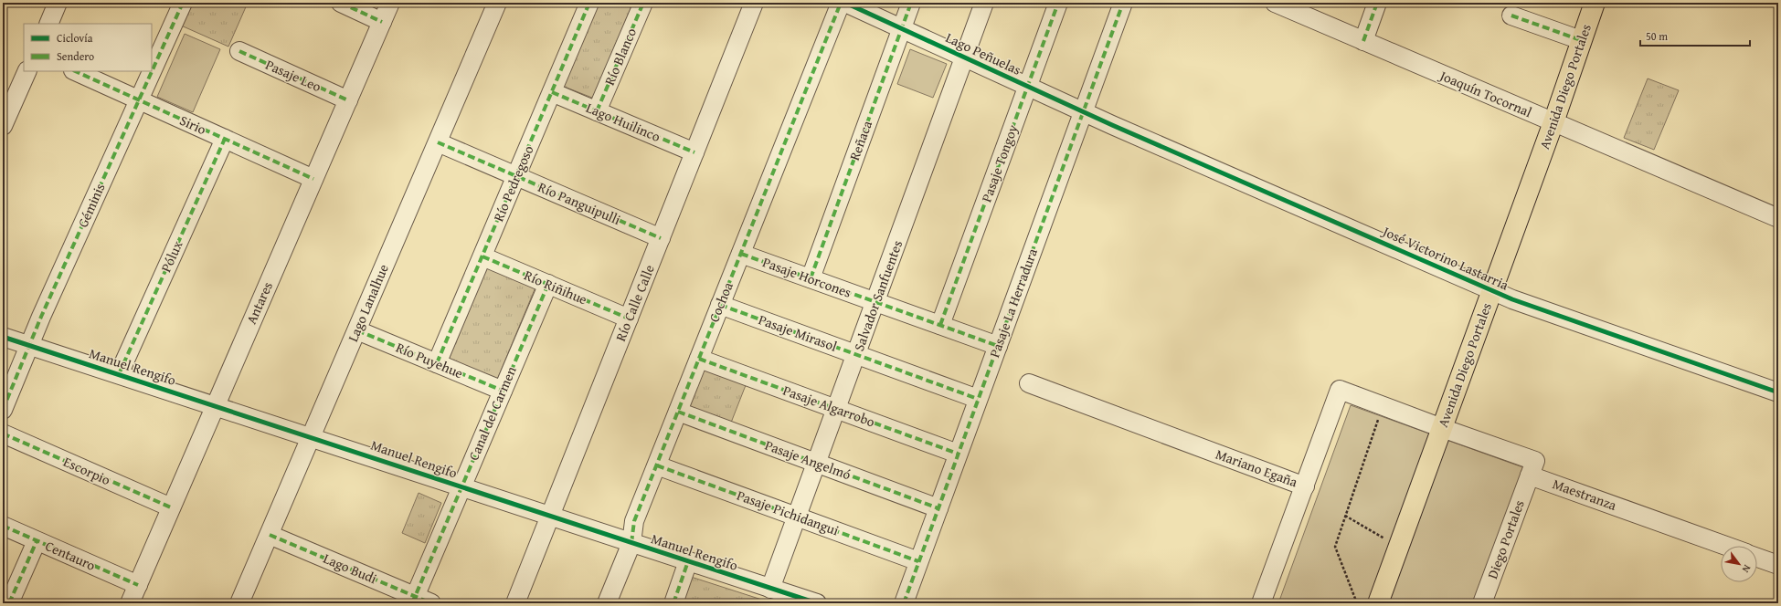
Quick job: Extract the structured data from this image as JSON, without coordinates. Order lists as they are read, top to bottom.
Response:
{
  "streets": {
    "main road": ["Avenida Diego Portales"],
    "street": [
      "Lago Peñuelas",
      "Río Blanco",
      "Pasaje Leo",
      "Joaquín Tocornal",
      "Lago Huilinco",
      "Sirio",
      "Reñaca",
      "Pasaje Tongoy",
      "Río Pedregoso",
      "Río Panguipulli",
      "Géminis",
      "Pólux",
      "José Victorino Lastarria",
      "Pasaje Horcones",
      "Río Riñihue",
      "Salvador Sanfuentes",
      "Cochoa",
      "Antares",
      "Lago Lanalhue",
      "Río Calle Calle",
      "Pasaje La Herradura",
      "Pasaje Mirasol",
      "Río Puyehue",
      "Manuel Rengifo",
      "Pasaje Algarrobo",
      "Canal del Carmen",
      "Pasaje Angelmó",
      "Mariano Egaña",
      "Escorpio",
      "Maestranza",
      "Pasaje Pichidangui",
      "Diego Portales",
      "Centauro",
      "Lago Budi"
    ]
  },
  "crossings": [
    ["Lago Peñuelas", "Reñaca"],
    ["Lago Peñuelas", "Pasaje Tongoy"],
    ["Lago Peñuelas", "José Victorino Lastarria"],
    ["Lago Peñuelas", "Salvador Sanfuentes"],
    ["Lago Peñuelas", "Pasaje La Herradura"],
    ["Río Blanco", "Lago Huilinco"],
    ["Pasaje Leo", "Antares"],
    ["Avenida Diego Portales", "Joaquín Tocornal"],
    ["Avenida Diego Portales", "José Victorino Lastarria"],
    ["Avenida Diego Portales", "Mariano Egaña"],
    ["Lago Huilinco", "Río Pedregoso"],
    ["Lago Huilinco", "Río Calle Calle"],
    ["Sirio", "Géminis"],
    ["Sirio", "Pólux"],
    ["Sirio", "Antares"],
    ["Reñaca", "Pasaje Horcones"],
    ["Pasaje Tongoy", "Pasaje Horcones"],
    ["Río Pedregoso", "Río Panguipulli"],
    ["Río Pedregoso", "Río Riñihue"],
    ["Río Pedregoso", "Río Puyehue"],
    ["Río Panguipulli", "Lago Lanalhue"],
    ["Río Panguipulli", "Río Calle Calle"],
    ["Géminis", "Manuel Rengifo"],
    ["Pólux", "Manuel Rengifo"],
    ["Pasaje Horcones", "Salvador Sanfuentes"],
    ["Pasaje Horcones", "Cochoa"],
    ["Pasaje Horcones", "Pasaje La Herradura"],
    ["Río Riñihue", "Río Calle Calle"],
    ["Río Riñihue", "Canal del Carmen"],
    ["Salvador Sanfuentes", "Pasaje Mirasol"],
    ["Salvador Sanfuentes", "Manuel Rengifo"],
    ["Salvador Sanfuentes", "Pasaje Algarrobo"],
    ["Salvador Sanfuentes", "Pasaje Angelmó"],
    ["Salvador Sanfuentes", "Pasaje Pichidangui"],
    ["Cochoa", "Pasaje Mirasol"],
    ["Cochoa", "Manuel Rengifo"],
    ["Cochoa", "Pasaje Algarrobo"],
    ["Cochoa", "Pasaje Angelmó"],
    ["Cochoa", "Pasaje Pichidangui"],
    ["Antares", "Manuel Rengifo"],
    ["Antares", "Escorpio"],
    ["Antares", "Centauro"],
    ["Lago Lanalhue", "Río Puyehue"],
    ["Lago Lanalhue", "Manuel Rengifo"],
    ["Lago Lanalhue", "Lago Budi"],
    ["Río Calle Calle", "Manuel Rengifo"],
    ["Pasaje La Herradura", "Pasaje Mirasol"],
    ["Pasaje La Herradura", "Pasaje Algarrobo"],
    ["Pasaje La Herradura", "Pasaje Angelmó"],
    ["Pasaje La Herradura", "Pasaje Pichidangui"],
    ["Río Puyehue", "Canal del Carmen"],
    ["Manuel Rengifo", "Canal del Carmen"],
    ["Canal del Carmen", "Lago Budi"],
    ["Maestranza", "Diego Portales"]
  ],
  "legend": ["Ciclovía", "Sendero"],
  "scale_bar": "50 m",
  "north": "bottom right"
}
